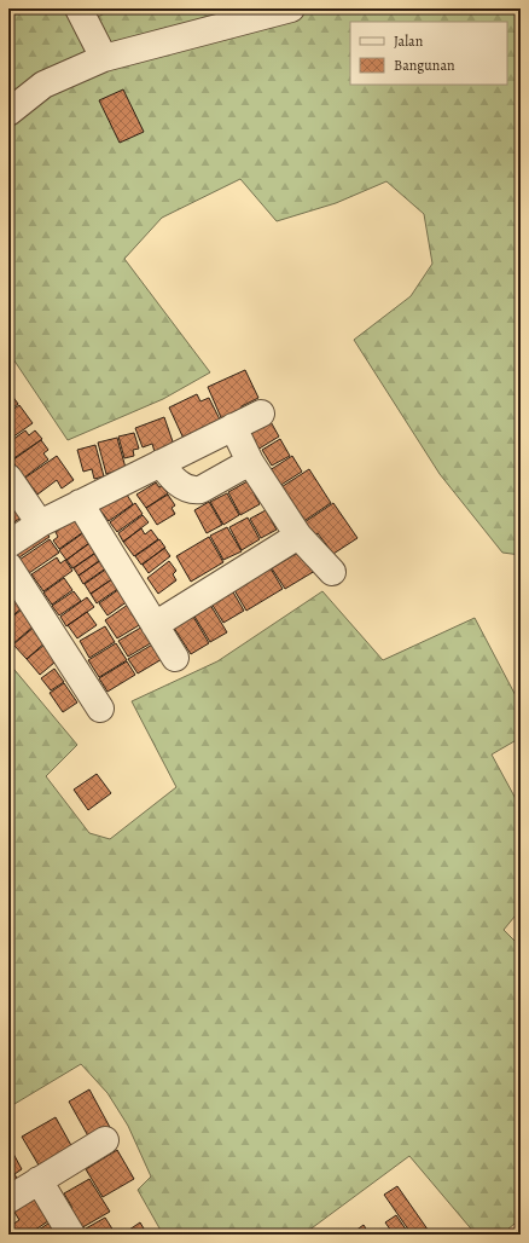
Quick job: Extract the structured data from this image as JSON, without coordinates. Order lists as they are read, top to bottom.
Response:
{
  "legend": ["Jalan", "Bangunan"]
}
